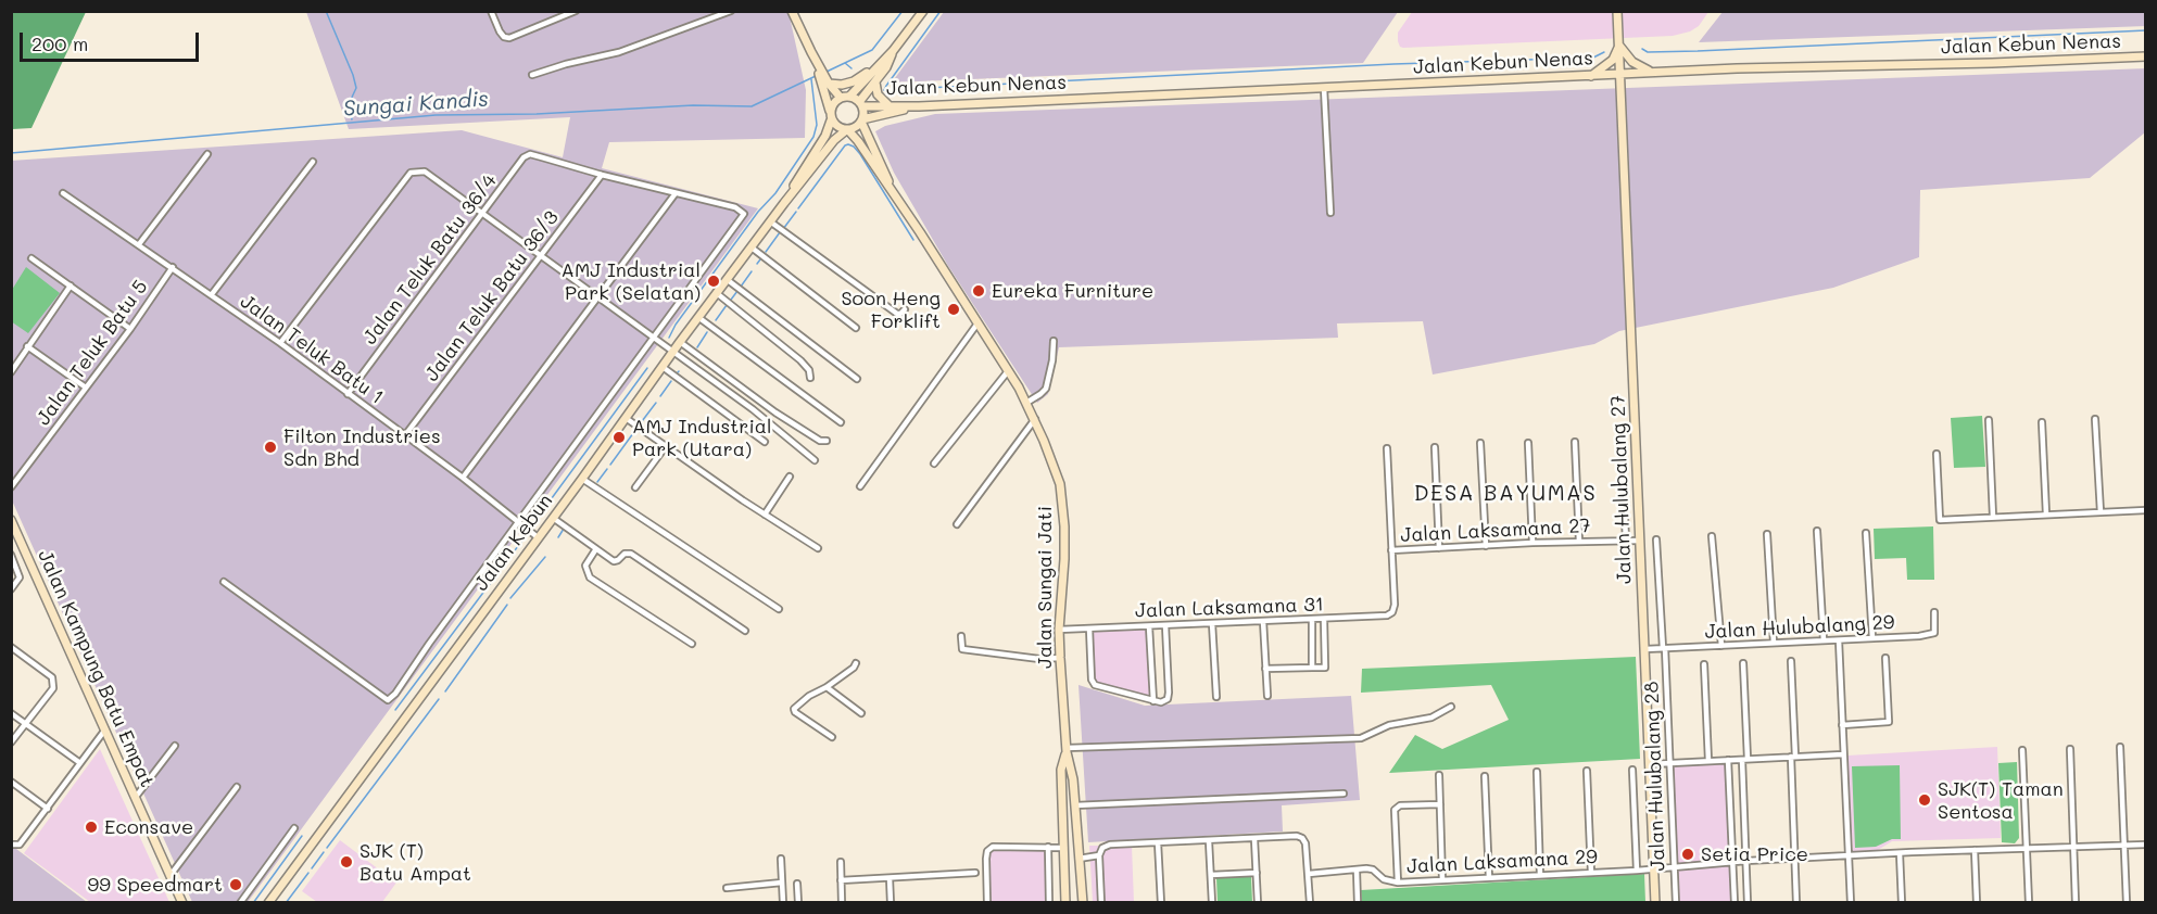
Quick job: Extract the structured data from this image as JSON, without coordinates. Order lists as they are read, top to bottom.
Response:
{
  "streets": {
    "main road": [
      "Jalan Kebun Nenas",
      "Jalan Hulubalang 27",
      "Jalan Kebun",
      "Jalan Sungai Jati",
      "Jalan Kampung Batu Empat"
    ],
    "street": [
      "Jalan Teluk Batu 36/4",
      "Jalan Teluk Batu 36/3",
      "Jalan Teluk Batu 1",
      "Jalan Teluk Batu 5",
      "Jalan Laksamana 27",
      "Jalan Laksamana 31",
      "Jalan Hulubalang 29",
      "Jalan Hulubalang 28",
      "Jalan Laksamana 29"
    ]
  },
  "crossings": [
    ["Jalan Kebun Nenas", "Jalan Hulubalang 27"],
    ["Jalan Kebun Nenas", "Jalan Kebun"],
    ["Jalan Kebun Nenas", "Jalan Sungai Jati"],
    ["Jalan Teluk Batu 36/4", "Jalan Teluk Batu 36/3"],
    ["Jalan Teluk Batu 36/4", "Jalan Teluk Batu 1"],
    ["Jalan Teluk Batu 36/3", "Jalan Teluk Batu 1"],
    ["Jalan Teluk Batu 1", "Jalan Teluk Batu 5"],
    ["Jalan Teluk Batu 1", "Jalan Kebun"],
    ["Jalan Hulubalang 27", "Jalan Laksamana 27"],
    ["Jalan Hulubalang 27", "Jalan Hulubalang 29"],
    ["Jalan Hulubalang 27", "Jalan Laksamana 29"],
    ["Jalan Laksamana 27", "Jalan Laksamana 31"],
    ["Jalan Kebun", "Jalan Sungai Jati"],
    ["Jalan Sungai Jati", "Jalan Laksamana 31"],
    ["Jalan Hulubalang 29", "Jalan Hulubalang 28"],
    ["Jalan Hulubalang 28", "Jalan Laksamana 29"]
  ],
  "districts": ["DESA BAYUMAS"],
  "water": ["Sungai Kandis"],
  "places": [
    "AMJ Industrial Park (Selatan)",
    "Eureka Furniture",
    "Soon Heng Forklift",
    "AMJ Industrial Park (Utara)",
    "Filton Industries Sdn Bhd",
    "SJK(T) Taman Sentosa",
    "Econsave",
    "Setia Price",
    "SJK (T) Batu Ampat",
    "99 Speedmart"
  ],
  "scale_bar": "200 m"
}
